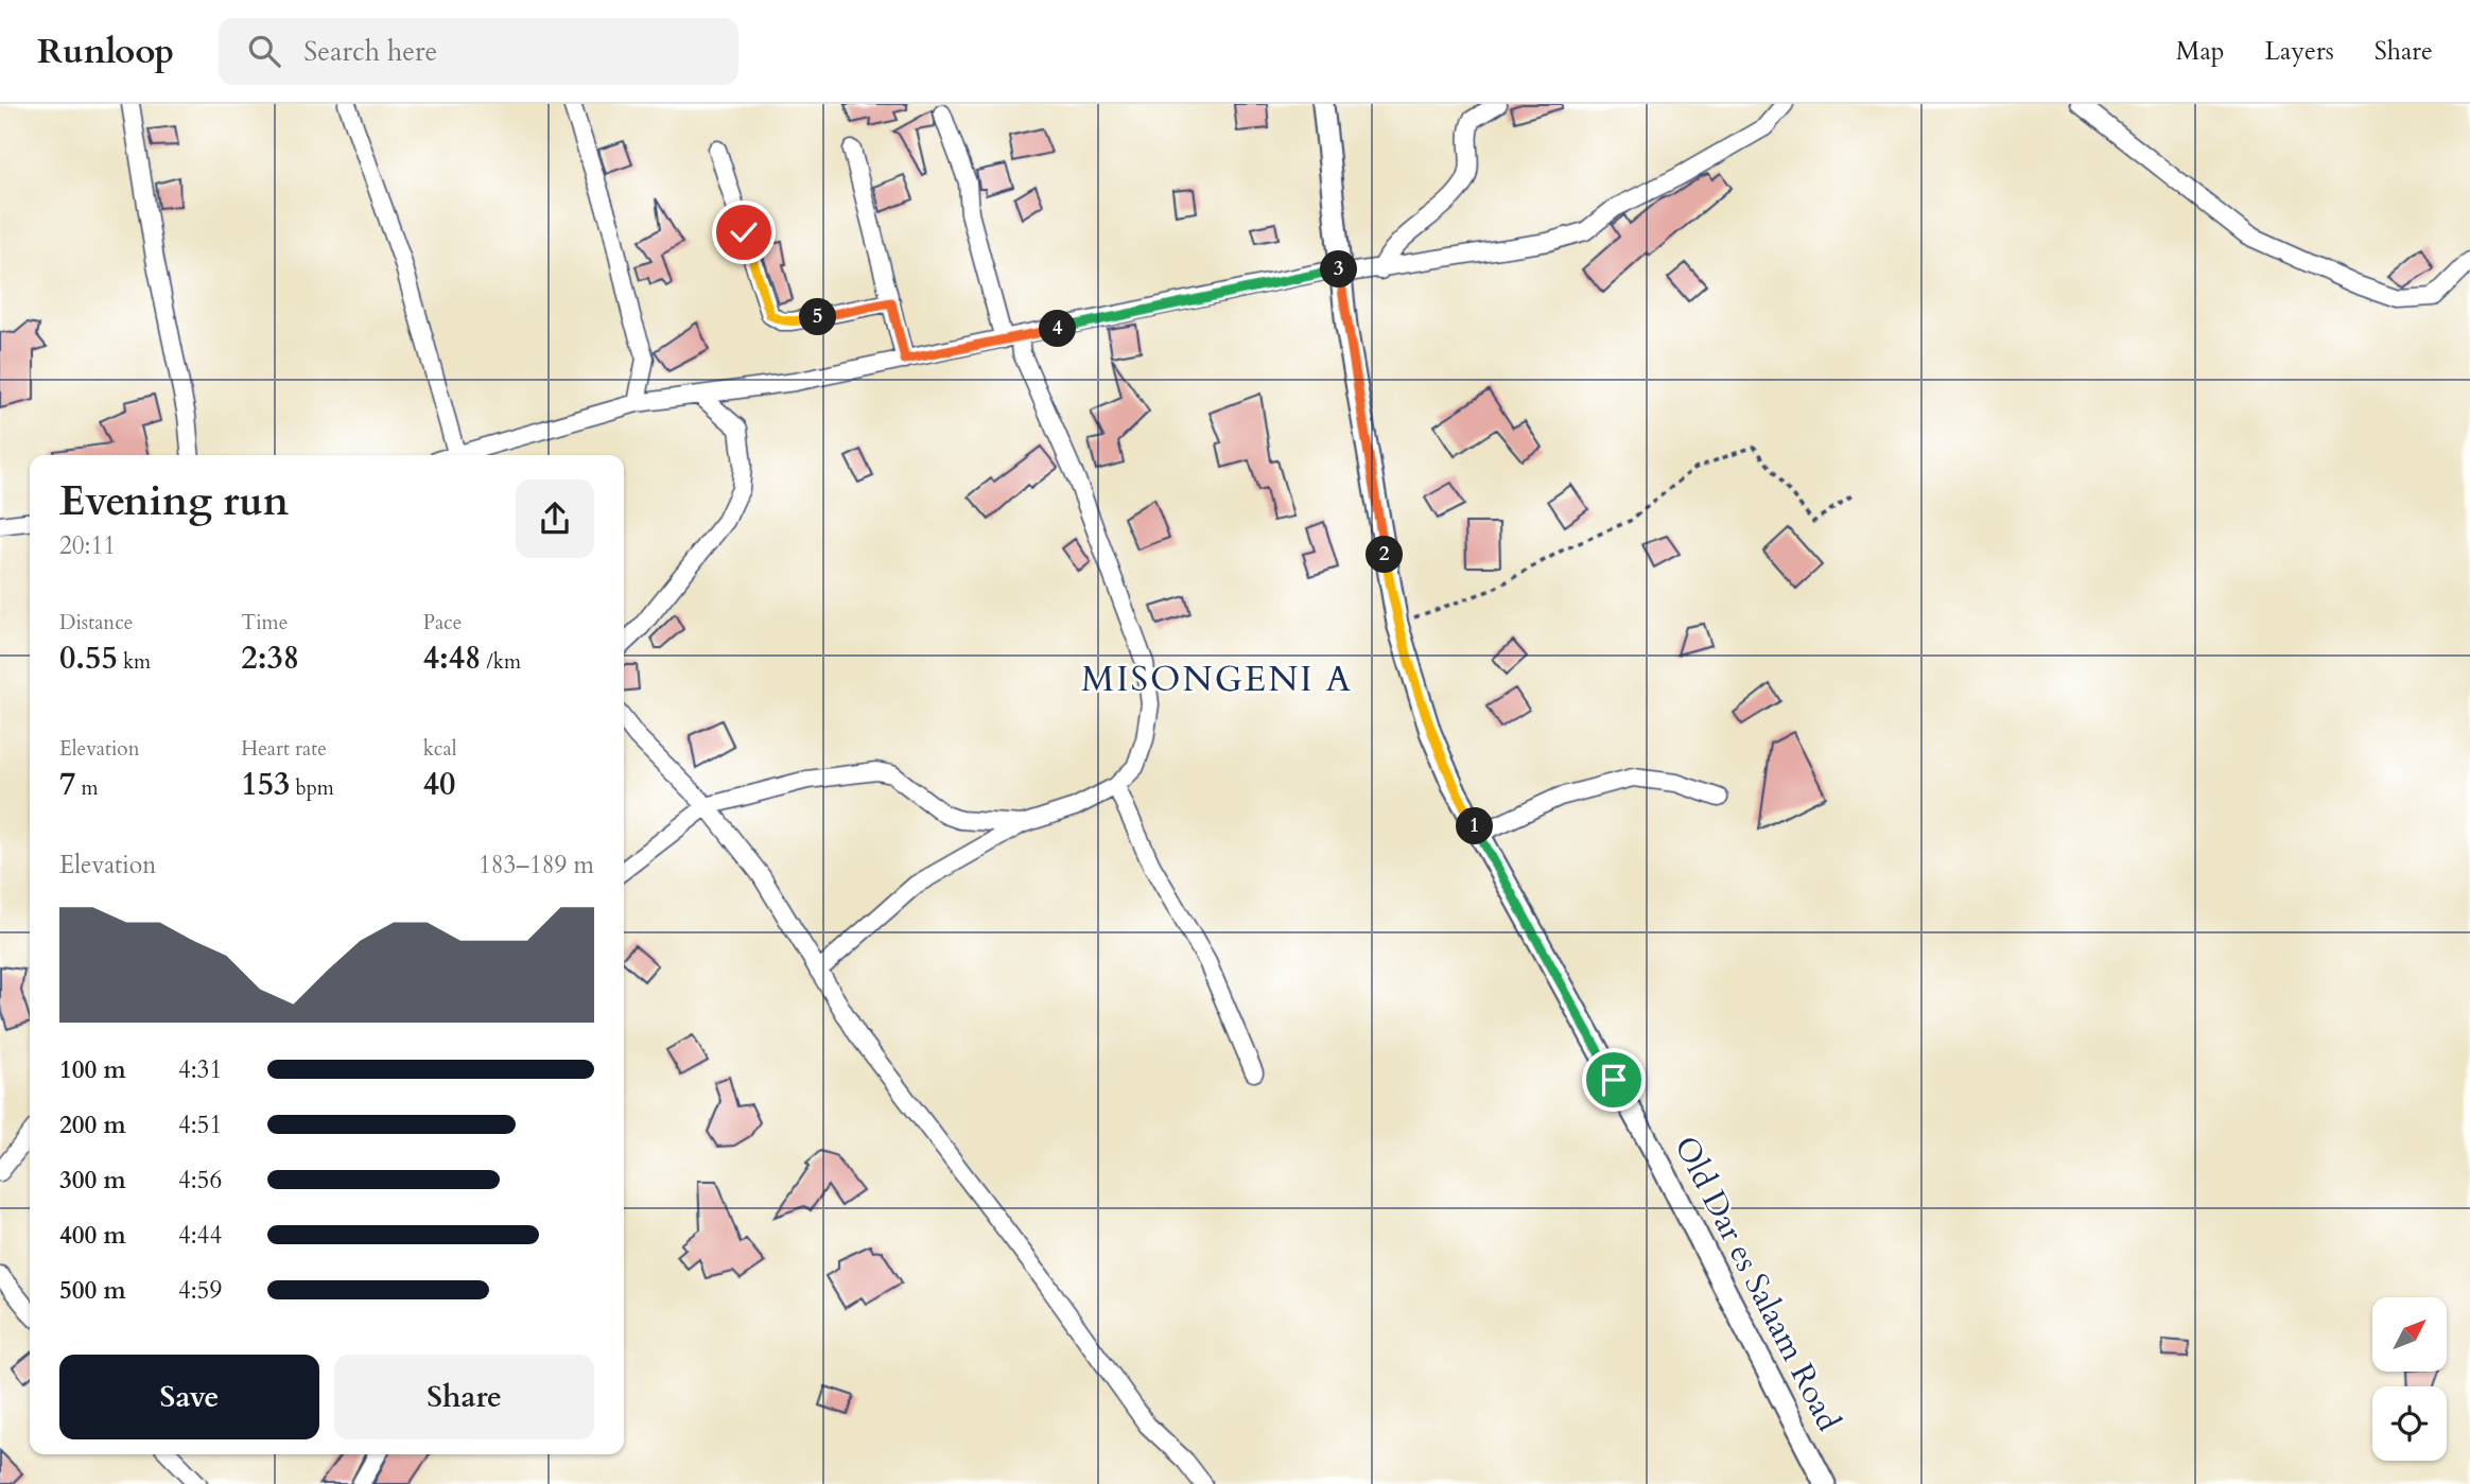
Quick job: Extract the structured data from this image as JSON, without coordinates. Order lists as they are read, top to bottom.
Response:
{
  "streets": {
    "street": ["Old Dar es Salaam Road"]
  },
  "districts": ["MISONGENI A"],
  "north": "top right",
  "page": {
    "header": "Runloop",
    "search": "Search here",
    "nav": ["Map", "Layers", "Share"],
    "pins": [
      "3",
      "5",
      "4",
      "2",
      "1"
    ],
    "heading": ["Evening run", "20:11"],
    "stats": [
      ["Distance", "0.55 km"],
      ["Time", "2:38"],
      ["Pace", "4:48 /km"],
      ["Elevation", "7 m"],
      ["Heart rate", "153 bpm"],
      ["kcal", "40"]
    ],
    "chart": ["Elevation", "183–189 m"],
    "list": [
      {
        "name": "100 m",
        "note": "4:31"
      },
      {
        "name": "200 m",
        "note": "4:51"
      },
      {
        "name": "300 m",
        "note": "4:56"
      },
      {
        "name": "400 m",
        "note": "4:44"
      },
      {
        "name": "500 m",
        "note": "4:59"
      }
    ],
    "buttons": ["Save", "Share"]
  }
}
